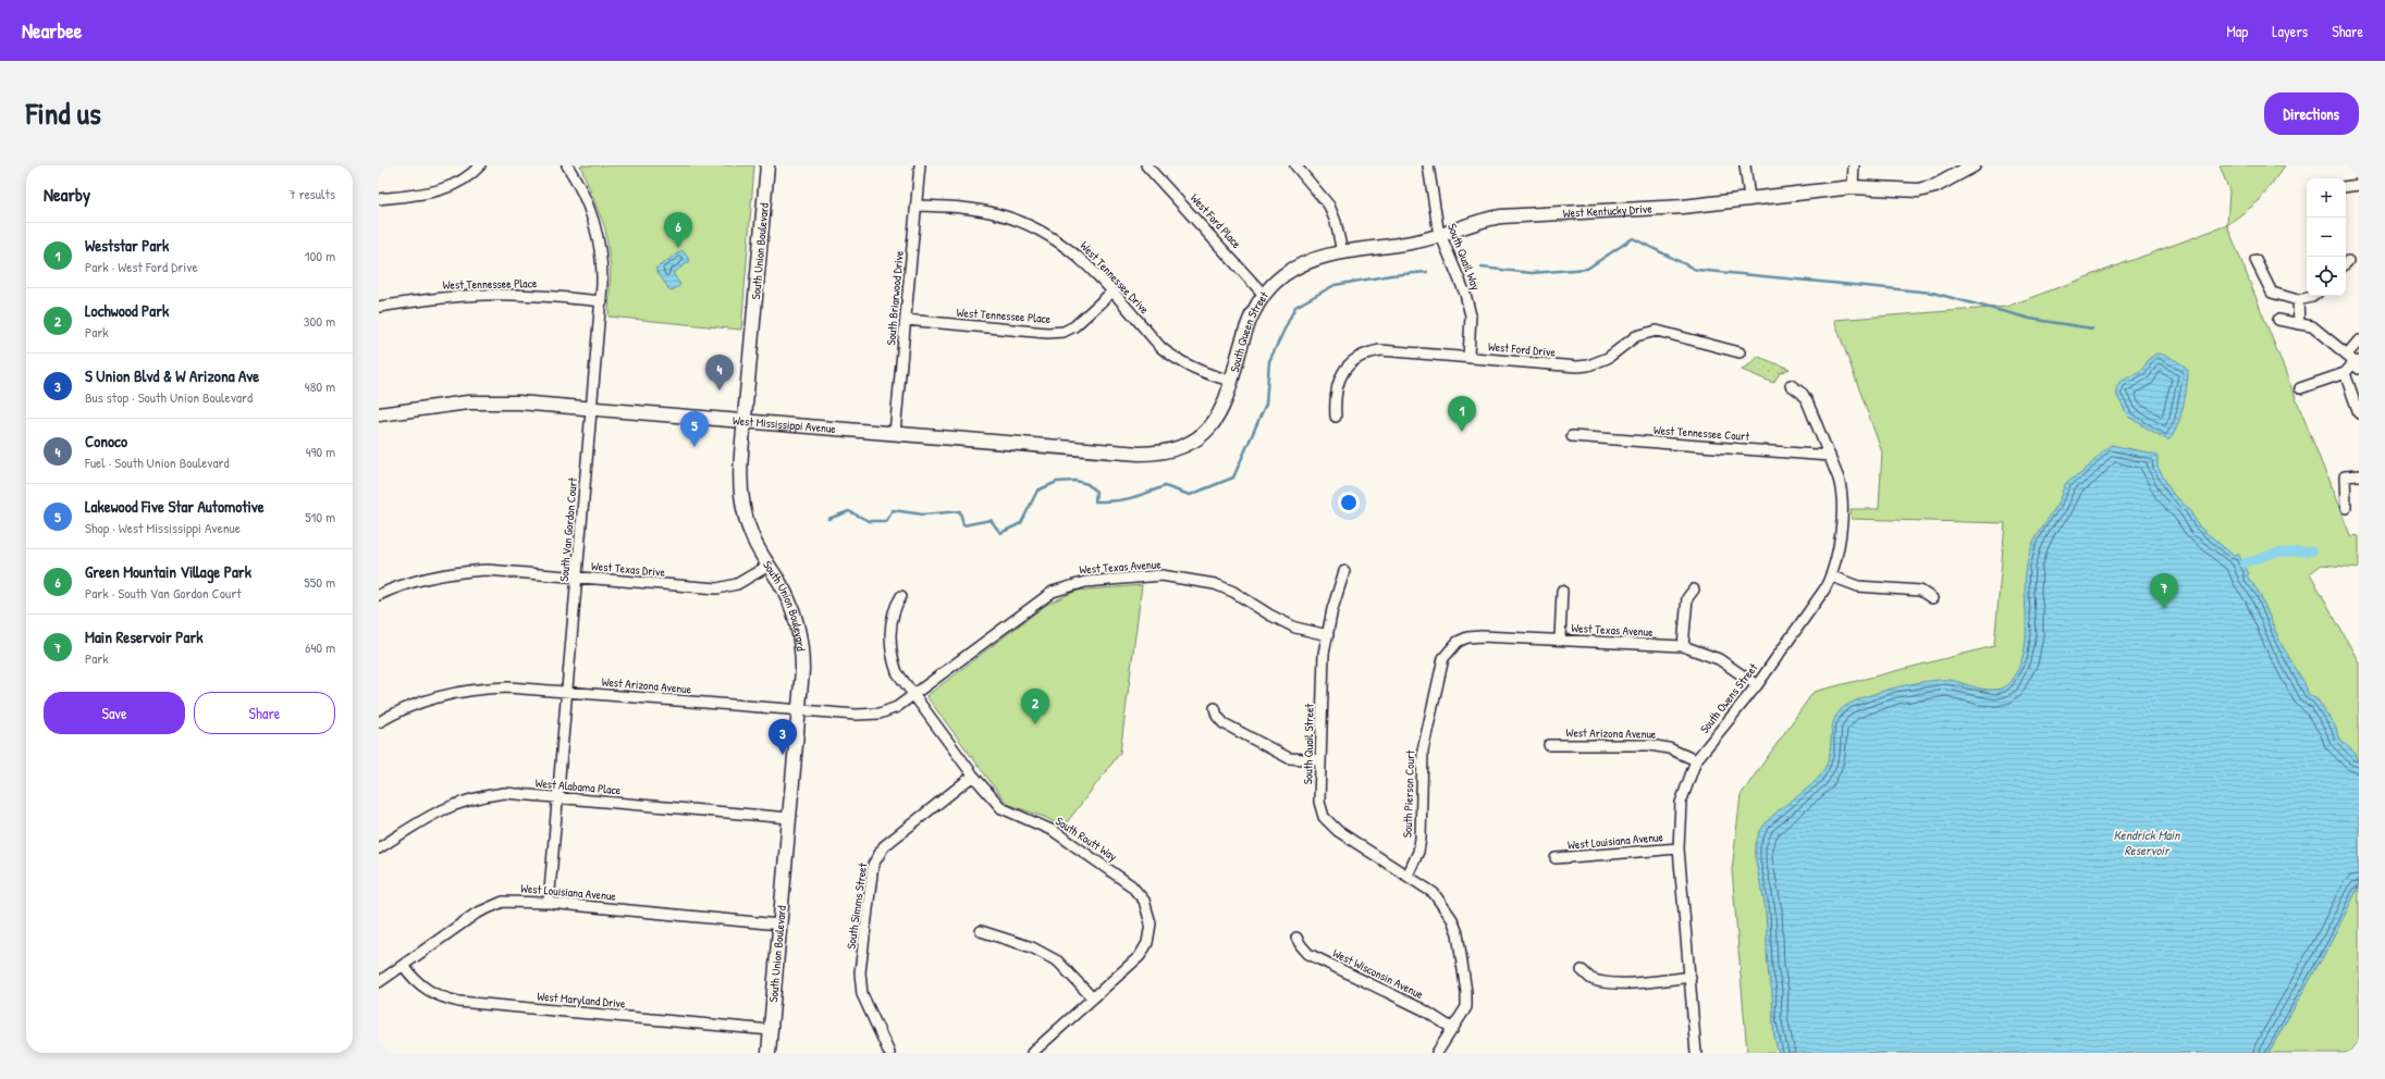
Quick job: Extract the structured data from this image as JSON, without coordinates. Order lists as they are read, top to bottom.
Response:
{
  "streets": {
    "street": [
      "West Kentucky Drive",
      "West Ford Place",
      "South Union Boulevard",
      "South Quail Way",
      "West Tennessee Drive",
      "West Tennessee Place",
      "South Briarwood Drive",
      "South Queen Street",
      "West Ford Drive",
      "West Mississippi Avenue",
      "West Tennessee Court",
      "South Van Gordon Court",
      "West Texas Avenue",
      "West Texas Drive",
      "West Arizona Avenue",
      "South Owens Street",
      "South Quail Street",
      "West Alabama Place",
      "South Pierson Court",
      "South Routt Way",
      "West Louisiana Avenue",
      "South Simms Street",
      "West Wisconsin Avenue",
      "West Maryland Drive"
    ]
  },
  "crossings": [
    ["West Kentucky Drive", "South Quail Way"],
    ["West Kentucky Drive", "South Queen Street"],
    ["West Ford Place", "South Queen Street"],
    ["South Union Boulevard", "West Mississippi Avenue"],
    ["South Union Boulevard", "West Texas Drive"],
    ["South Union Boulevard", "West Arizona Avenue"],
    ["South Union Boulevard", "West Alabama Place"],
    ["South Union Boulevard", "West Louisiana Avenue"],
    ["South Union Boulevard", "West Maryland Drive"],
    ["South Quail Way", "West Ford Drive"],
    ["West Tennessee Drive", "West Tennessee Place"],
    ["West Tennessee Drive", "South Briarwood Drive"],
    ["West Tennessee Drive", "South Queen Street"],
    ["West Tennessee Place", "South Briarwood Drive"],
    ["West Tennessee Place", "South Van Gordon Court"],
    ["South Briarwood Drive", "West Mississippi Avenue"],
    ["South Queen Street", "West Mississippi Avenue"],
    ["West Mississippi Avenue", "South Van Gordon Court"],
    ["West Tennessee Court", "South Owens Street"],
    ["South Van Gordon Court", "West Texas Drive"],
    ["South Van Gordon Court", "West Arizona Avenue"],
    ["South Van Gordon Court", "West Alabama Place"],
    ["South Van Gordon Court", "West Louisiana Avenue"],
    ["West Texas Avenue", "West Arizona Avenue"],
    ["West Texas Avenue", "South Owens Street"],
    ["West Texas Avenue", "South Quail Street"],
    ["West Texas Avenue", "South Pierson Court"],
    ["West Texas Avenue", "South Routt Way"],
    ["West Arizona Avenue", "South Owens Street"],
    ["West Arizona Avenue", "South Routt Way"],
    ["South Owens Street", "West Louisiana Avenue"],
    ["South Quail Street", "South Pierson Court"],
    ["South Routt Way", "South Simms Street"],
    ["West Louisiana Avenue", "West Maryland Drive"]
  ],
  "water": ["Kendrick Main Reservoir"],
  "page": {
    "header": "Nearbee",
    "nav": ["Map", "Layers", "Share"],
    "title": "Find us",
    "buttons": [
      "Directions",
      ["Save", "Share"]
    ],
    "heading": ["Nearby", "7 results"],
    "map_buttons": ["+", "−"],
    "pins": [
      "6",
      "4",
      "1",
      "5",
      "7",
      "2",
      "3"
    ],
    "list": [
      {
        "mark": "1",
        "name": "Weststar Park",
        "note": "Park · West Ford Drive",
        "value": "100 m"
      },
      {
        "mark": "2",
        "name": "Lochwood Park",
        "note": "Park",
        "value": "300 m"
      },
      {
        "mark": "3",
        "name": "S Union Blvd & W Arizona Ave",
        "note": "Bus stop · South Union Boulevard",
        "value": "480 m"
      },
      {
        "mark": "4",
        "name": "Conoco",
        "note": "Fuel · South Union Boulevard",
        "value": "490 m"
      },
      {
        "mark": "5",
        "name": "Lakewood Five Star Automotive",
        "note": "Shop · West Mississippi Avenue",
        "value": "510 m"
      },
      {
        "mark": "6",
        "name": "Green Mountain Village Park",
        "note": "Park · South Van Gordon Court",
        "value": "550 m"
      },
      {
        "mark": "7",
        "name": "Main Reservoir Park",
        "note": "Park",
        "value": "640 m"
      }
    ]
  }
}
